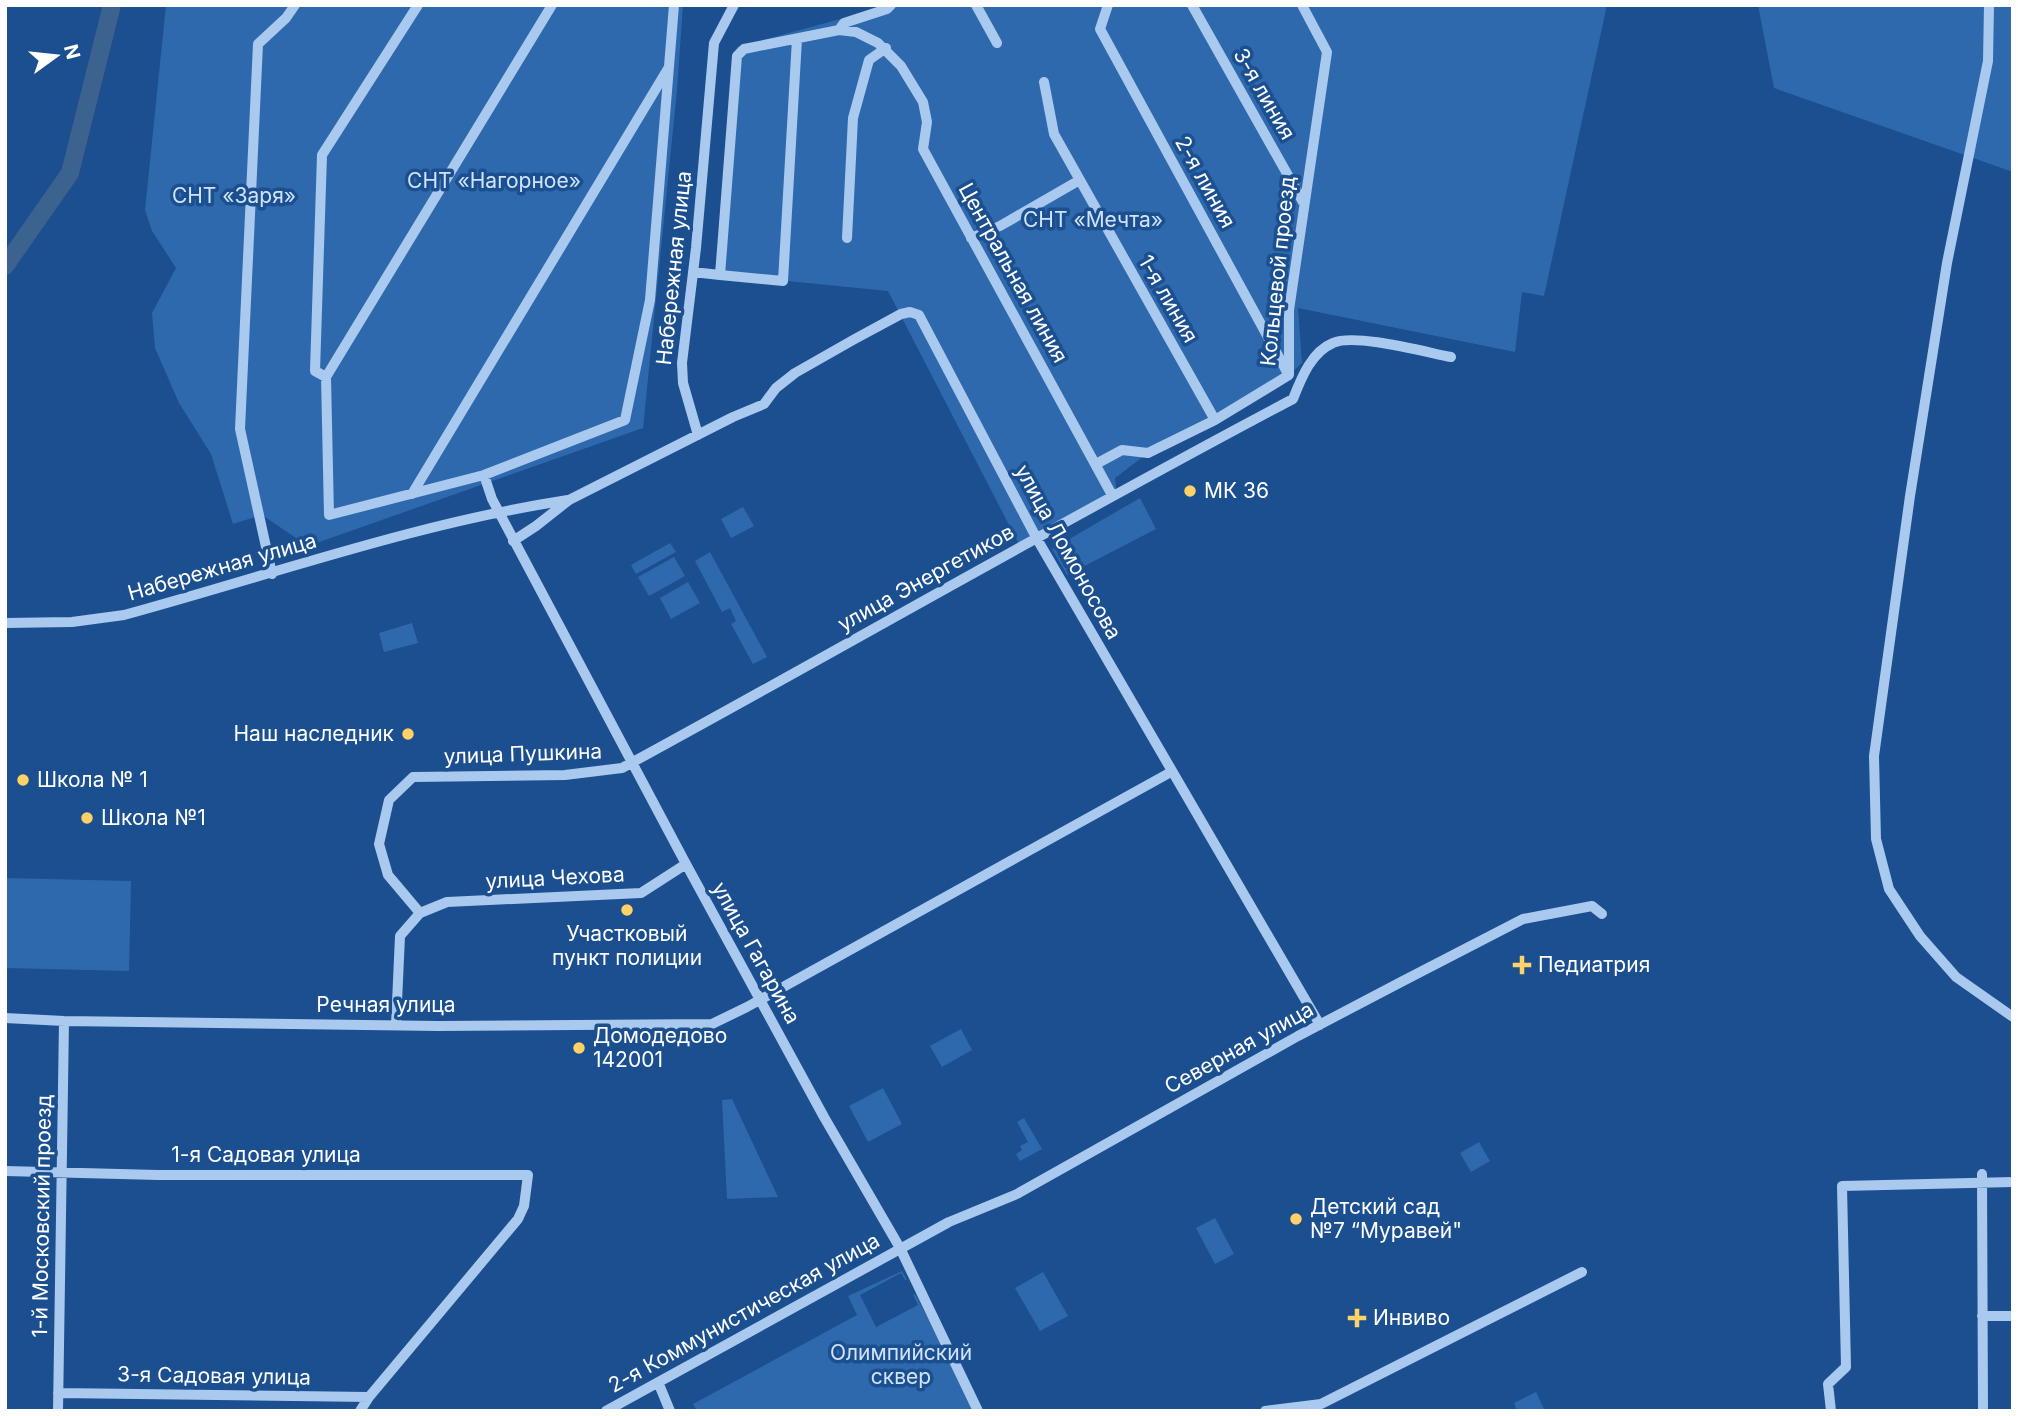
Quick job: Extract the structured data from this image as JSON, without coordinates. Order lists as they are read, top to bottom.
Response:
{
  "streets": {
    "street": [
      "3-я линия",
      "2-я линия",
      "Набережная улица",
      "Кольцевой проезд",
      "Центральная линия",
      "1-я линия",
      "улица Ломоносова",
      "улица Энергетиков",
      "улица Пушкина",
      "улица Чехова",
      "улица Гагарина",
      "Речная улица",
      "Северная улица",
      "1-я Садовая улица",
      "1-й Московский проезд",
      "2-я Коммунистическая улица",
      "3-я Садовая улица"
    ]
  },
  "crossings": [
    ["3-я линия", "Кольцевой проезд"],
    ["2-я линия", "Кольцевой проезд"],
    ["Набережная улица", "улица Ломоносова"],
    ["Набережная улица", "улица Гагарина"],
    ["Кольцевой проезд", "Центральная линия"],
    ["Кольцевой проезд", "1-я линия"],
    ["Центральная линия", "улица Энергетиков"],
    ["улица Ломоносова", "улица Энергетиков"],
    ["улица Ломоносова", "Речная улица"],
    ["улица Ломоносова", "Северная улица"],
    ["улица Энергетиков", "улица Пушкина"],
    ["улица Энергетиков", "улица Гагарина"],
    ["улица Пушкина", "улица Чехова"],
    ["улица Пушкина", "улица Гагарина"],
    ["улица Чехова", "улица Гагарина"],
    ["улица Гагарина", "Речная улица"],
    ["улица Гагарина", "Северная улица"],
    ["улица Гагарина", "2-я Коммунистическая улица"],
    ["Речная улица", "1-й Московский проезд"],
    ["Северная улица", "2-я Коммунистическая улица"],
    ["1-я Садовая улица", "1-й Московский проезд"],
    ["1-я Садовая улица", "3-я Садовая улица"],
    ["1-й Московский проезд", "3-я Садовая улица"]
  ],
  "parks": [
    "СНТ «Нагорное»",
    "СНТ «Заря»",
    "СНТ «Мечта»",
    "Олимпийский сквер"
  ],
  "places": {
    "other": [
      "МК 36",
      "Наш наследник",
      "Школа № 1",
      "Школа №1",
      "Участковый пункт полиции",
      "Домодедово 142001",
      "Детский сад №7 “Муравей\""
    ],
    "health": ["Педиатрия", "Инвиво"]
  },
  "north": "right"
}
